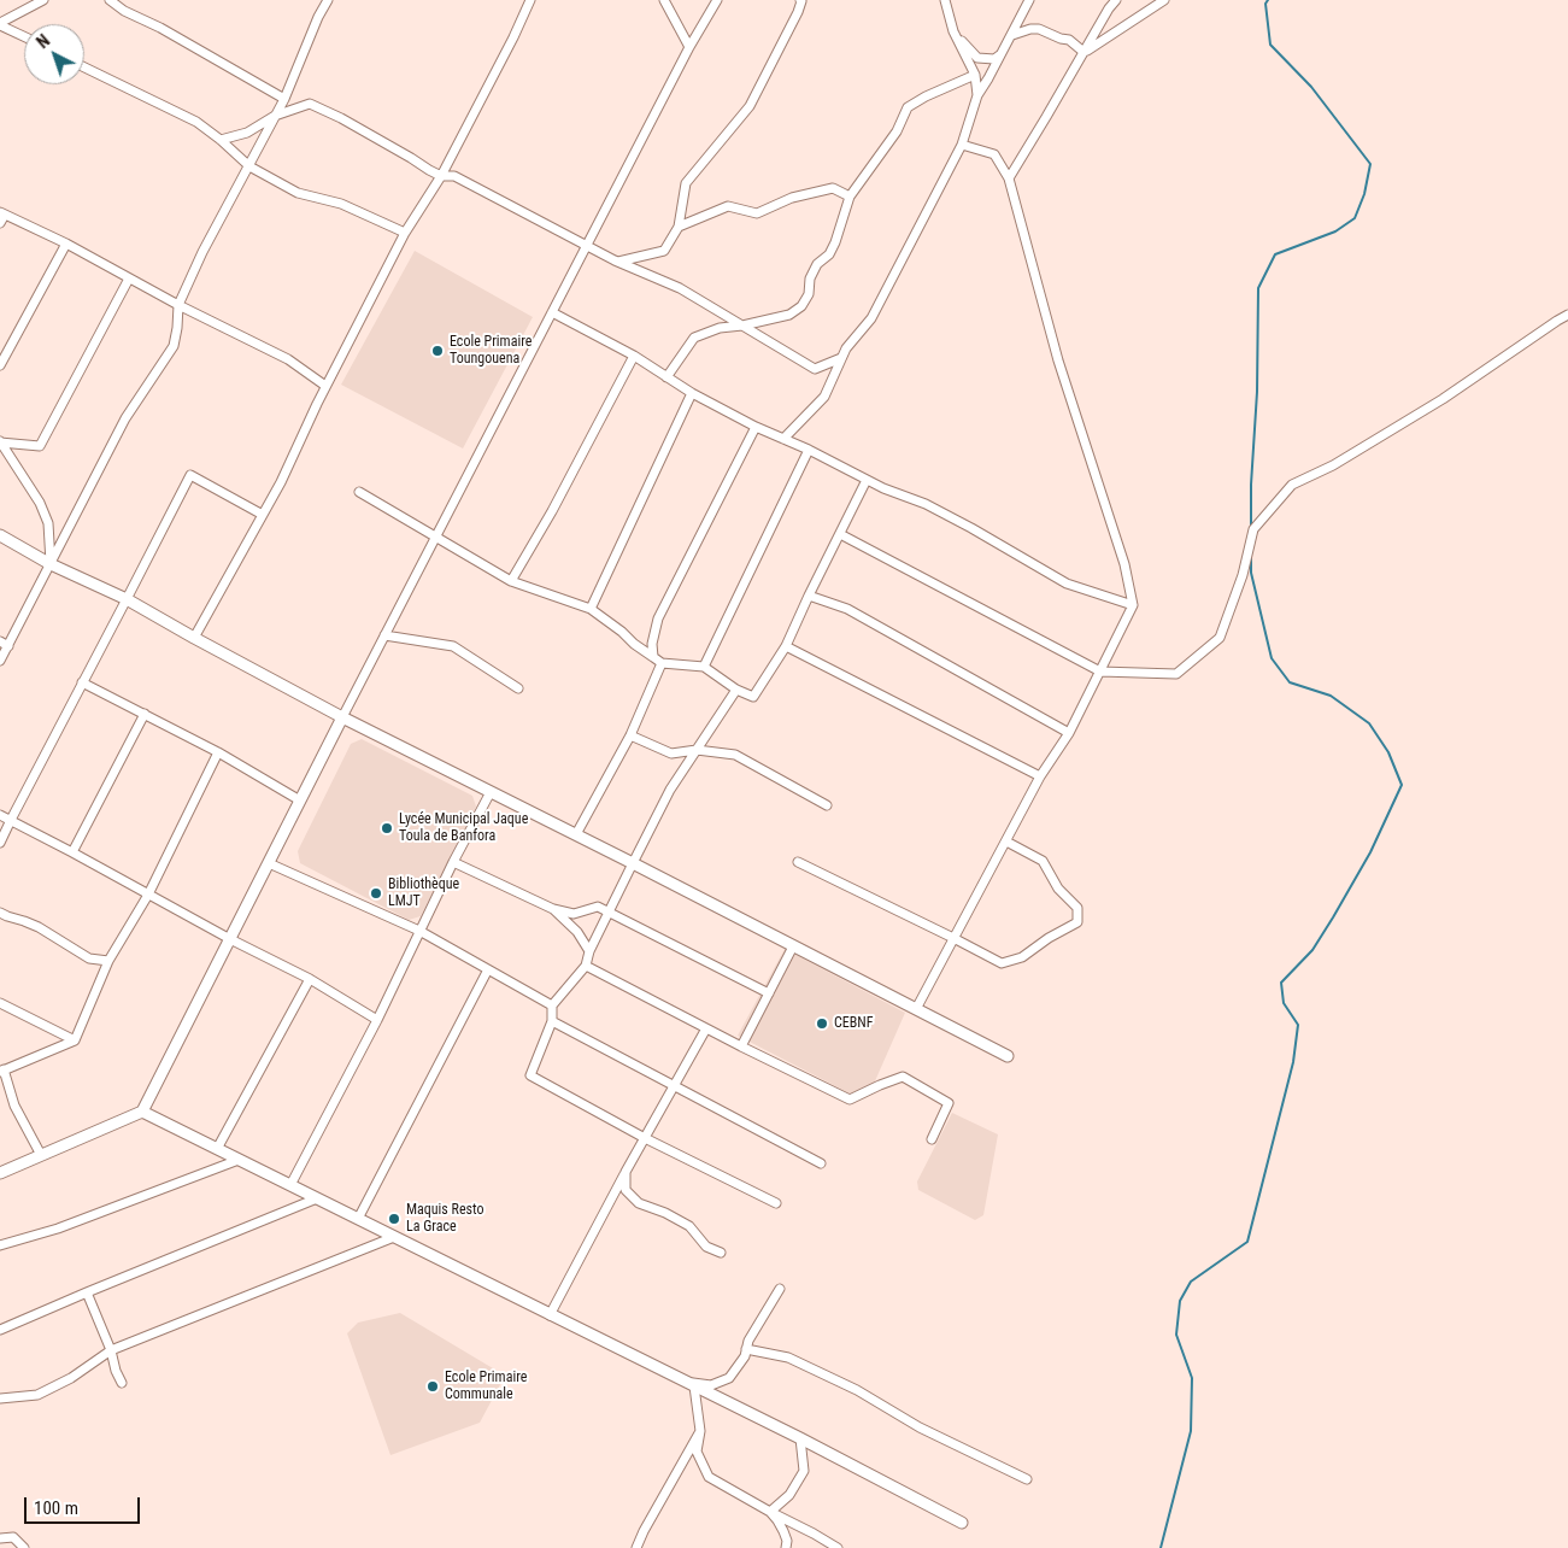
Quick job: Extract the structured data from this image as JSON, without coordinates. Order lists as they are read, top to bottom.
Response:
{
  "places": [
    "Ecole Primaire Toungouena",
    "Lycée Municipal Jaque Toula de Banfora",
    "Bibliothèque LMJT",
    "CEBNF",
    "Maquis Resto La Grace",
    "Ecole Primaire Communale"
  ],
  "scale_bar": "100 m",
  "north": "top left"
}
